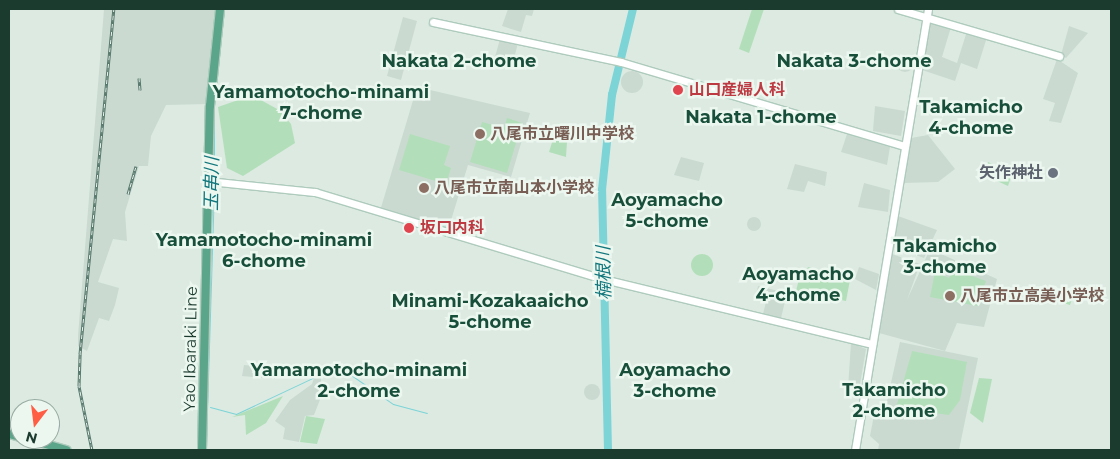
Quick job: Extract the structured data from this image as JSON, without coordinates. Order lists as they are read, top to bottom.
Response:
{
  "streets": {
    "main road": ["Yao Ibaraki Line"]
  },
  "districts": [
    "Nakata 2-chome",
    "Nakata 3-chome",
    "Yamamotocho-minami 7-chome",
    "Takamicho 4-chome",
    "Nakata 1-chome",
    "Aoyamacho 5-chome",
    "Yamamotocho-minami 6-chome",
    "Takamicho 3-chome",
    "Aoyamacho 4-chome",
    "Minami-Kozakaaicho 5-chome",
    "Yamamotocho-minami 2-chome",
    "Aoyamacho 3-chome",
    "Takamicho 2-chome"
  ],
  "water": ["玉串川", "楠根川"],
  "places": [
    "山口産婦人科",
    "八尾市立曙川中学校",
    "矢作神社",
    "八尾市立南山本小学校",
    "坂口内科",
    "八尾市立高美小学校"
  ],
  "north": "bottom"
}
